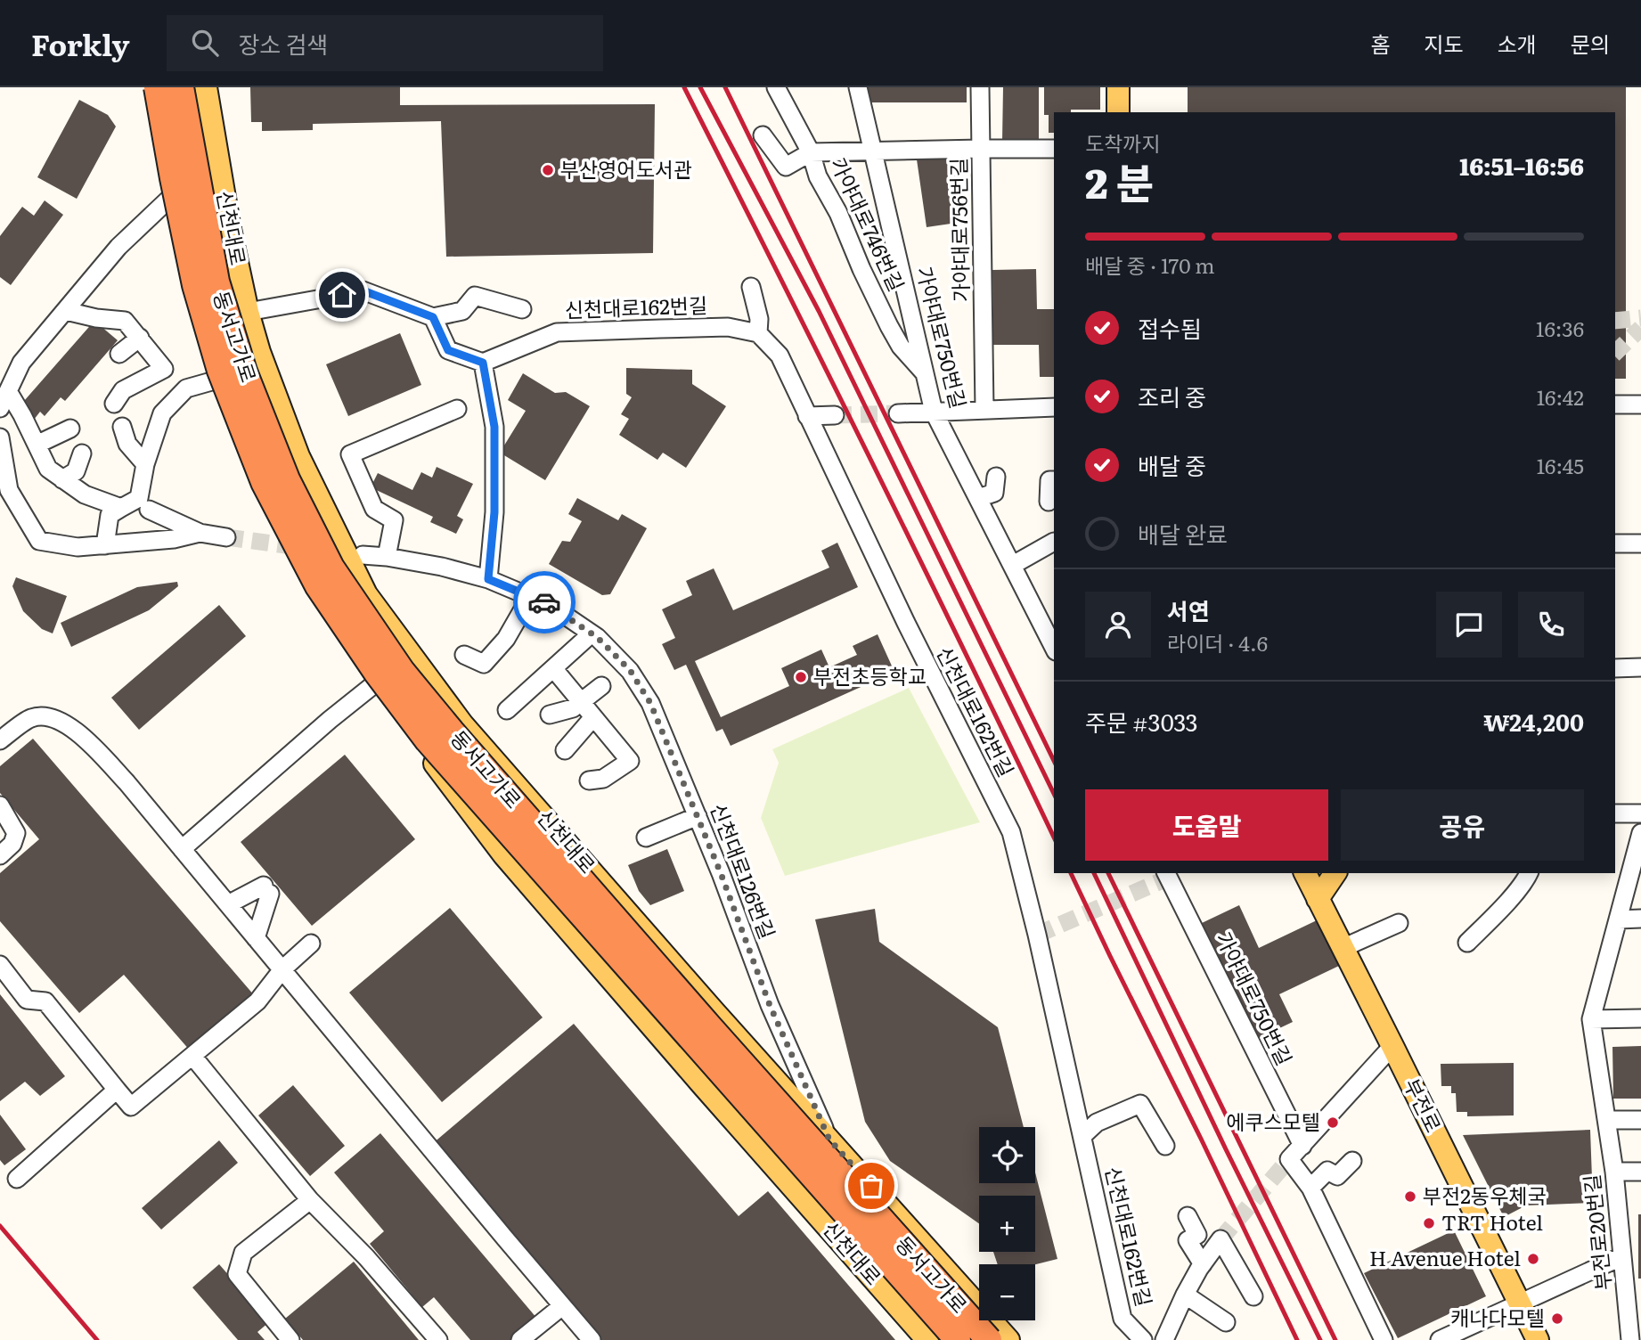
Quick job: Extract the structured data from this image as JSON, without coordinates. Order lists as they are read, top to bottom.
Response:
{
  "streets": {
    "highway": ["동서고가로"],
    "main road": ["신천대로", "부전로"],
    "street": [
      "가야대로746번길",
      "가야대로756번길",
      "신천대로162번길",
      "가야대로750번길",
      "신천대로126번길",
      "부전로20번길"
    ]
  },
  "crossings": [
    ["가야대로746번길", "가야대로750번길"],
    ["신천대로", "동서고가로"],
    ["신천대로", "신천대로126번길"]
  ],
  "places": [
    "부산영어도서관",
    "부전초등학교",
    "에쿠스모텔",
    "부전2동우체국",
    "TRT Hotel",
    "H Avenue Hotel",
    "캐나다모텔"
  ],
  "page": {
    "header": "Forkly",
    "search": "장소 검색",
    "nav": [
      "홈",
      "지도",
      "소개",
      "문의"
    ],
    "heading": ["2 분", "도착까지", "16:51–16:56"],
    "panel": [
      "서연",
      "라이더 · 4.6",
      "주문 #3033",
      "₩24,200"
    ],
    "bar": "배달 중 · 170 m",
    "list": [
      ["접수됨", "16:36"],
      ["조리 중", "16:42"],
      ["배달 중", "16:45"],
      "배달 완료"
    ],
    "buttons": ["도움말", "공유"],
    "map_buttons": ["+", "−"]
  }
}
